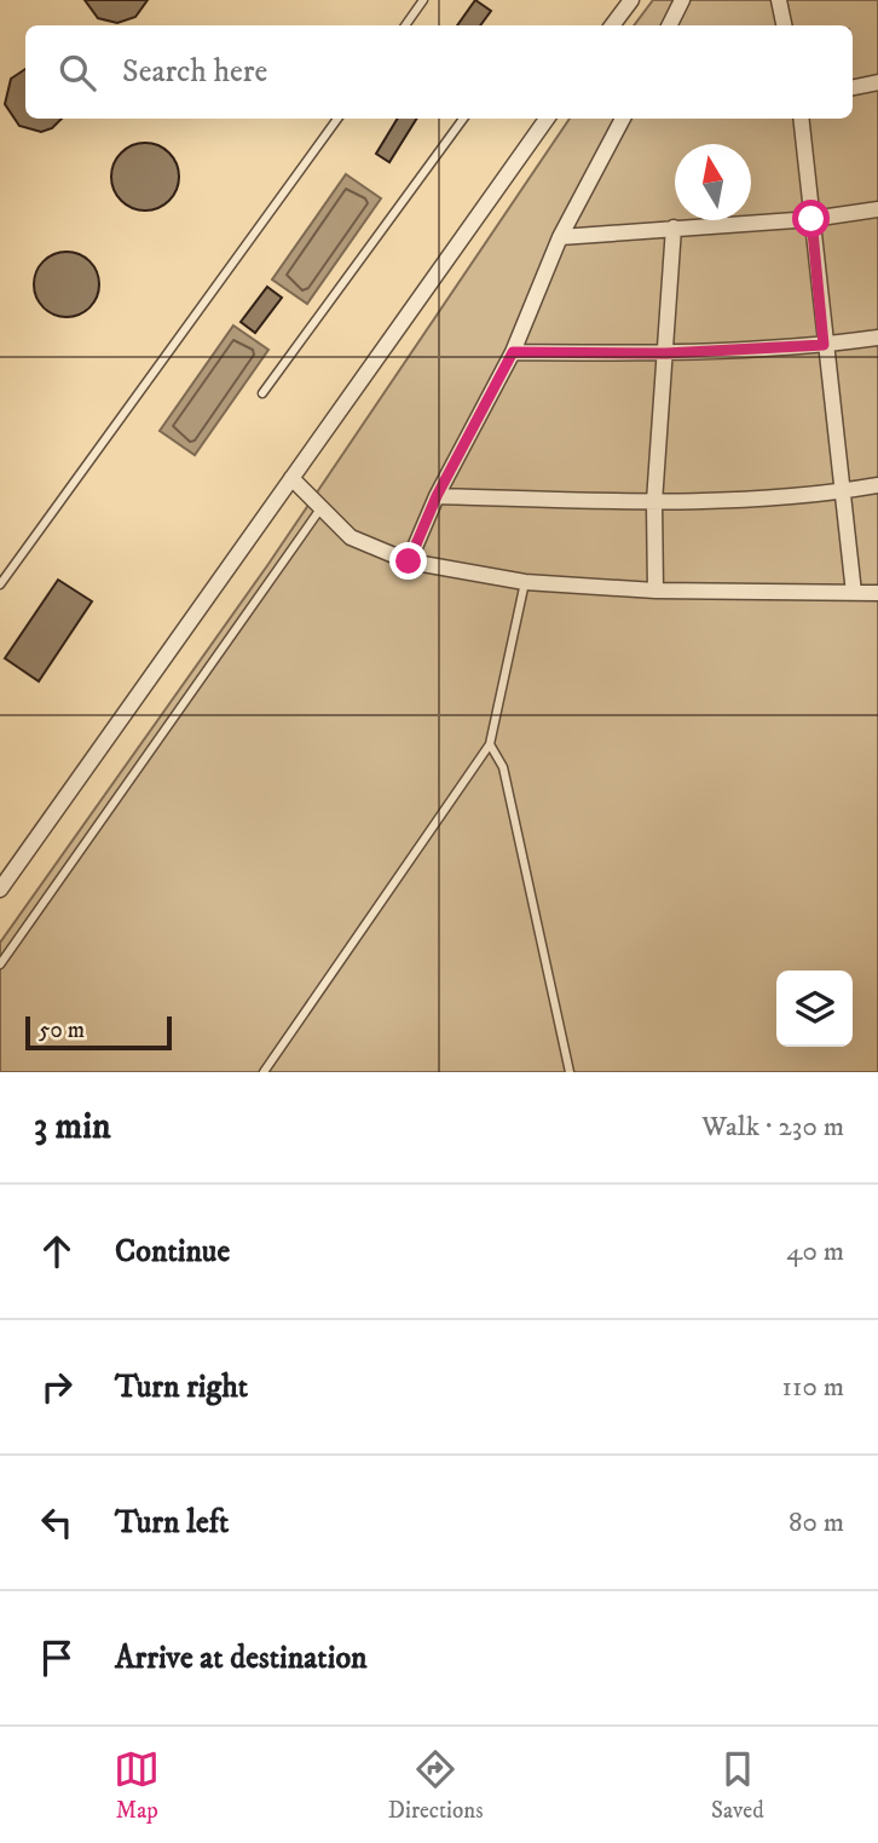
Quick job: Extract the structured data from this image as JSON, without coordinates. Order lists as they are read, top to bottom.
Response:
{
  "scale_bar": "50 m",
  "north": "top",
  "page": {
    "search": "Search here",
    "scale": "50 m",
    "heading": ["3 min", "Walk · 230 m"],
    "list": [
      ["Continue", "40 m"],
      ["Turn right", "110 m"],
      ["Turn left", "80 m"],
      "Arrive at destination"
    ],
    "nav": ["Map", "Directions", "Saved"]
  }
}
